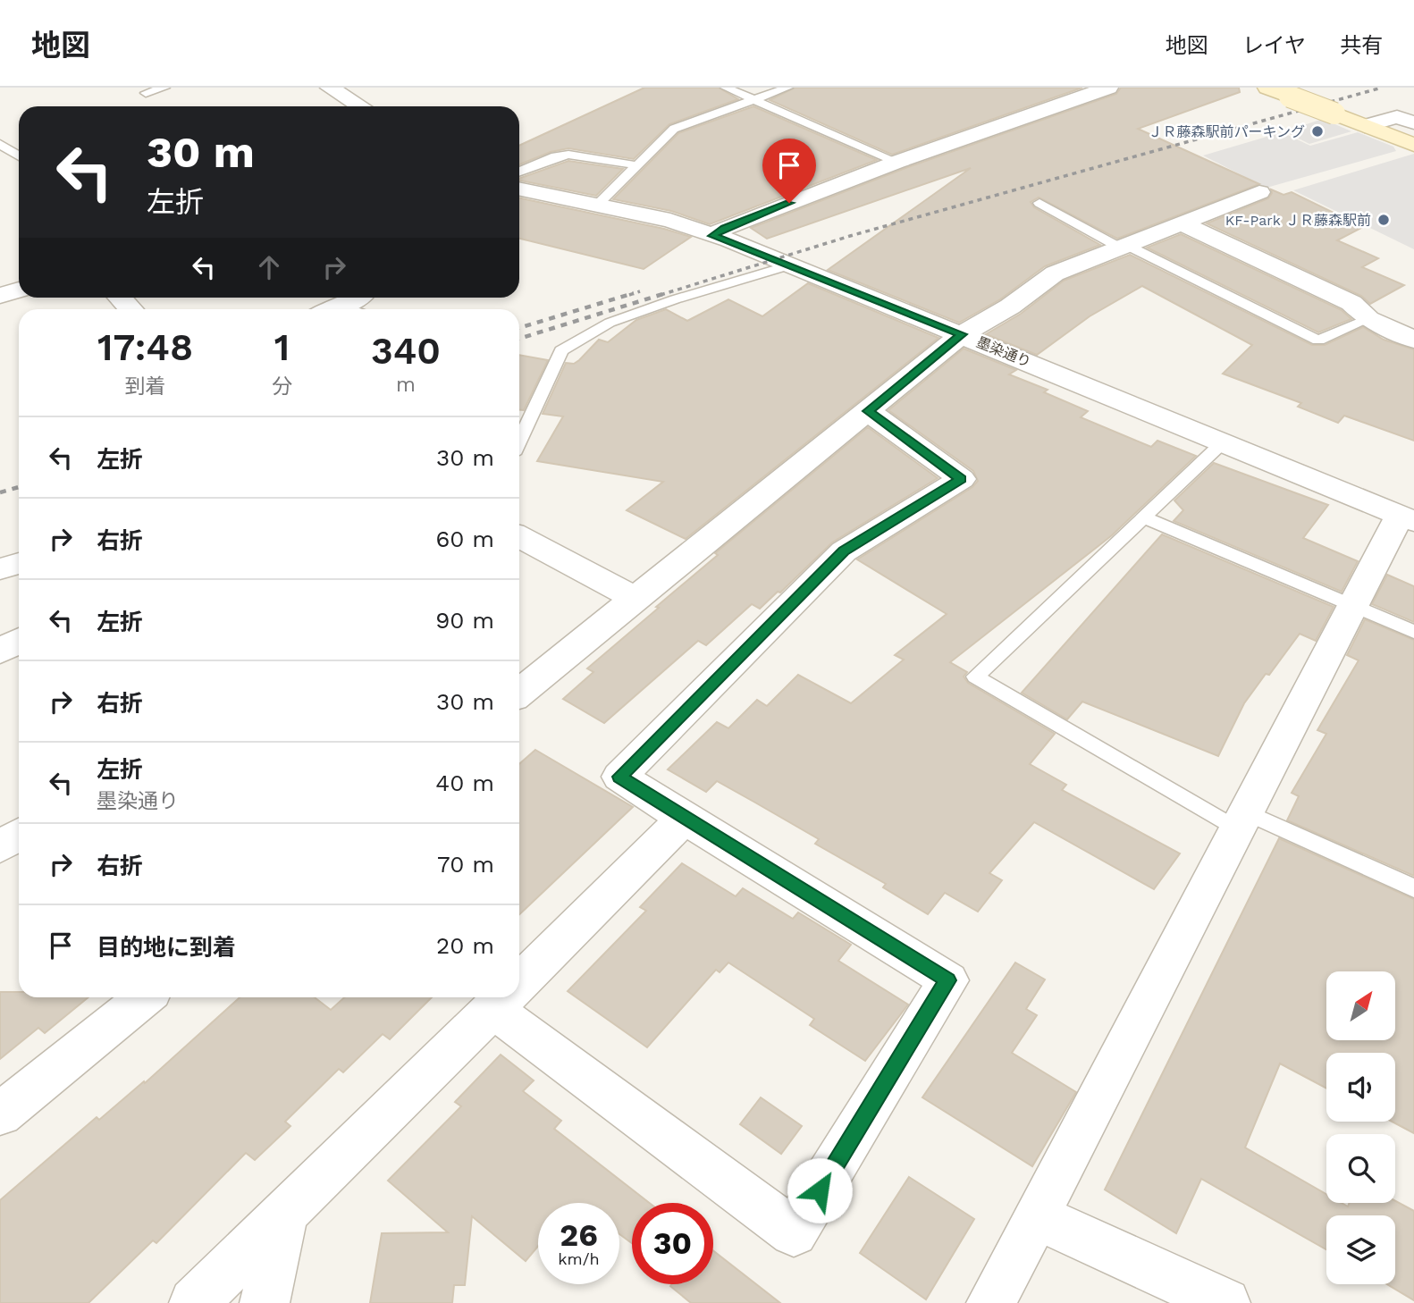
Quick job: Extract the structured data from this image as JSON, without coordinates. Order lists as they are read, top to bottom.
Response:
{
  "streets": {
    "street": ["墨染通り"]
  },
  "places": ["ＪＲ藤森駅前パーキング", "KF-Park ＪＲ藤森駅前"],
  "north": "top right",
  "page": {
    "header": "地図",
    "nav": ["地図", "レイヤ", "共有"],
    "turn": ["30 m", "左折"],
    "eta": [
      "17:48",
      "到着",
      "1",
      "分",
      "340",
      "m"
    ],
    "list": [
      {
        "name": "左折",
        "value": "30 m"
      },
      {
        "name": "右折",
        "value": "60 m"
      },
      {
        "name": "左折",
        "value": "90 m"
      },
      {
        "name": "右折",
        "value": "30 m"
      },
      {
        "name": "左折",
        "note": "墨染通り",
        "value": "40 m"
      },
      {
        "name": "右折",
        "value": "70 m"
      },
      {
        "name": "目的地に到着",
        "value": "20 m"
      }
    ],
    "speed": "26 km/h",
    "limit": "30"
  }
}
